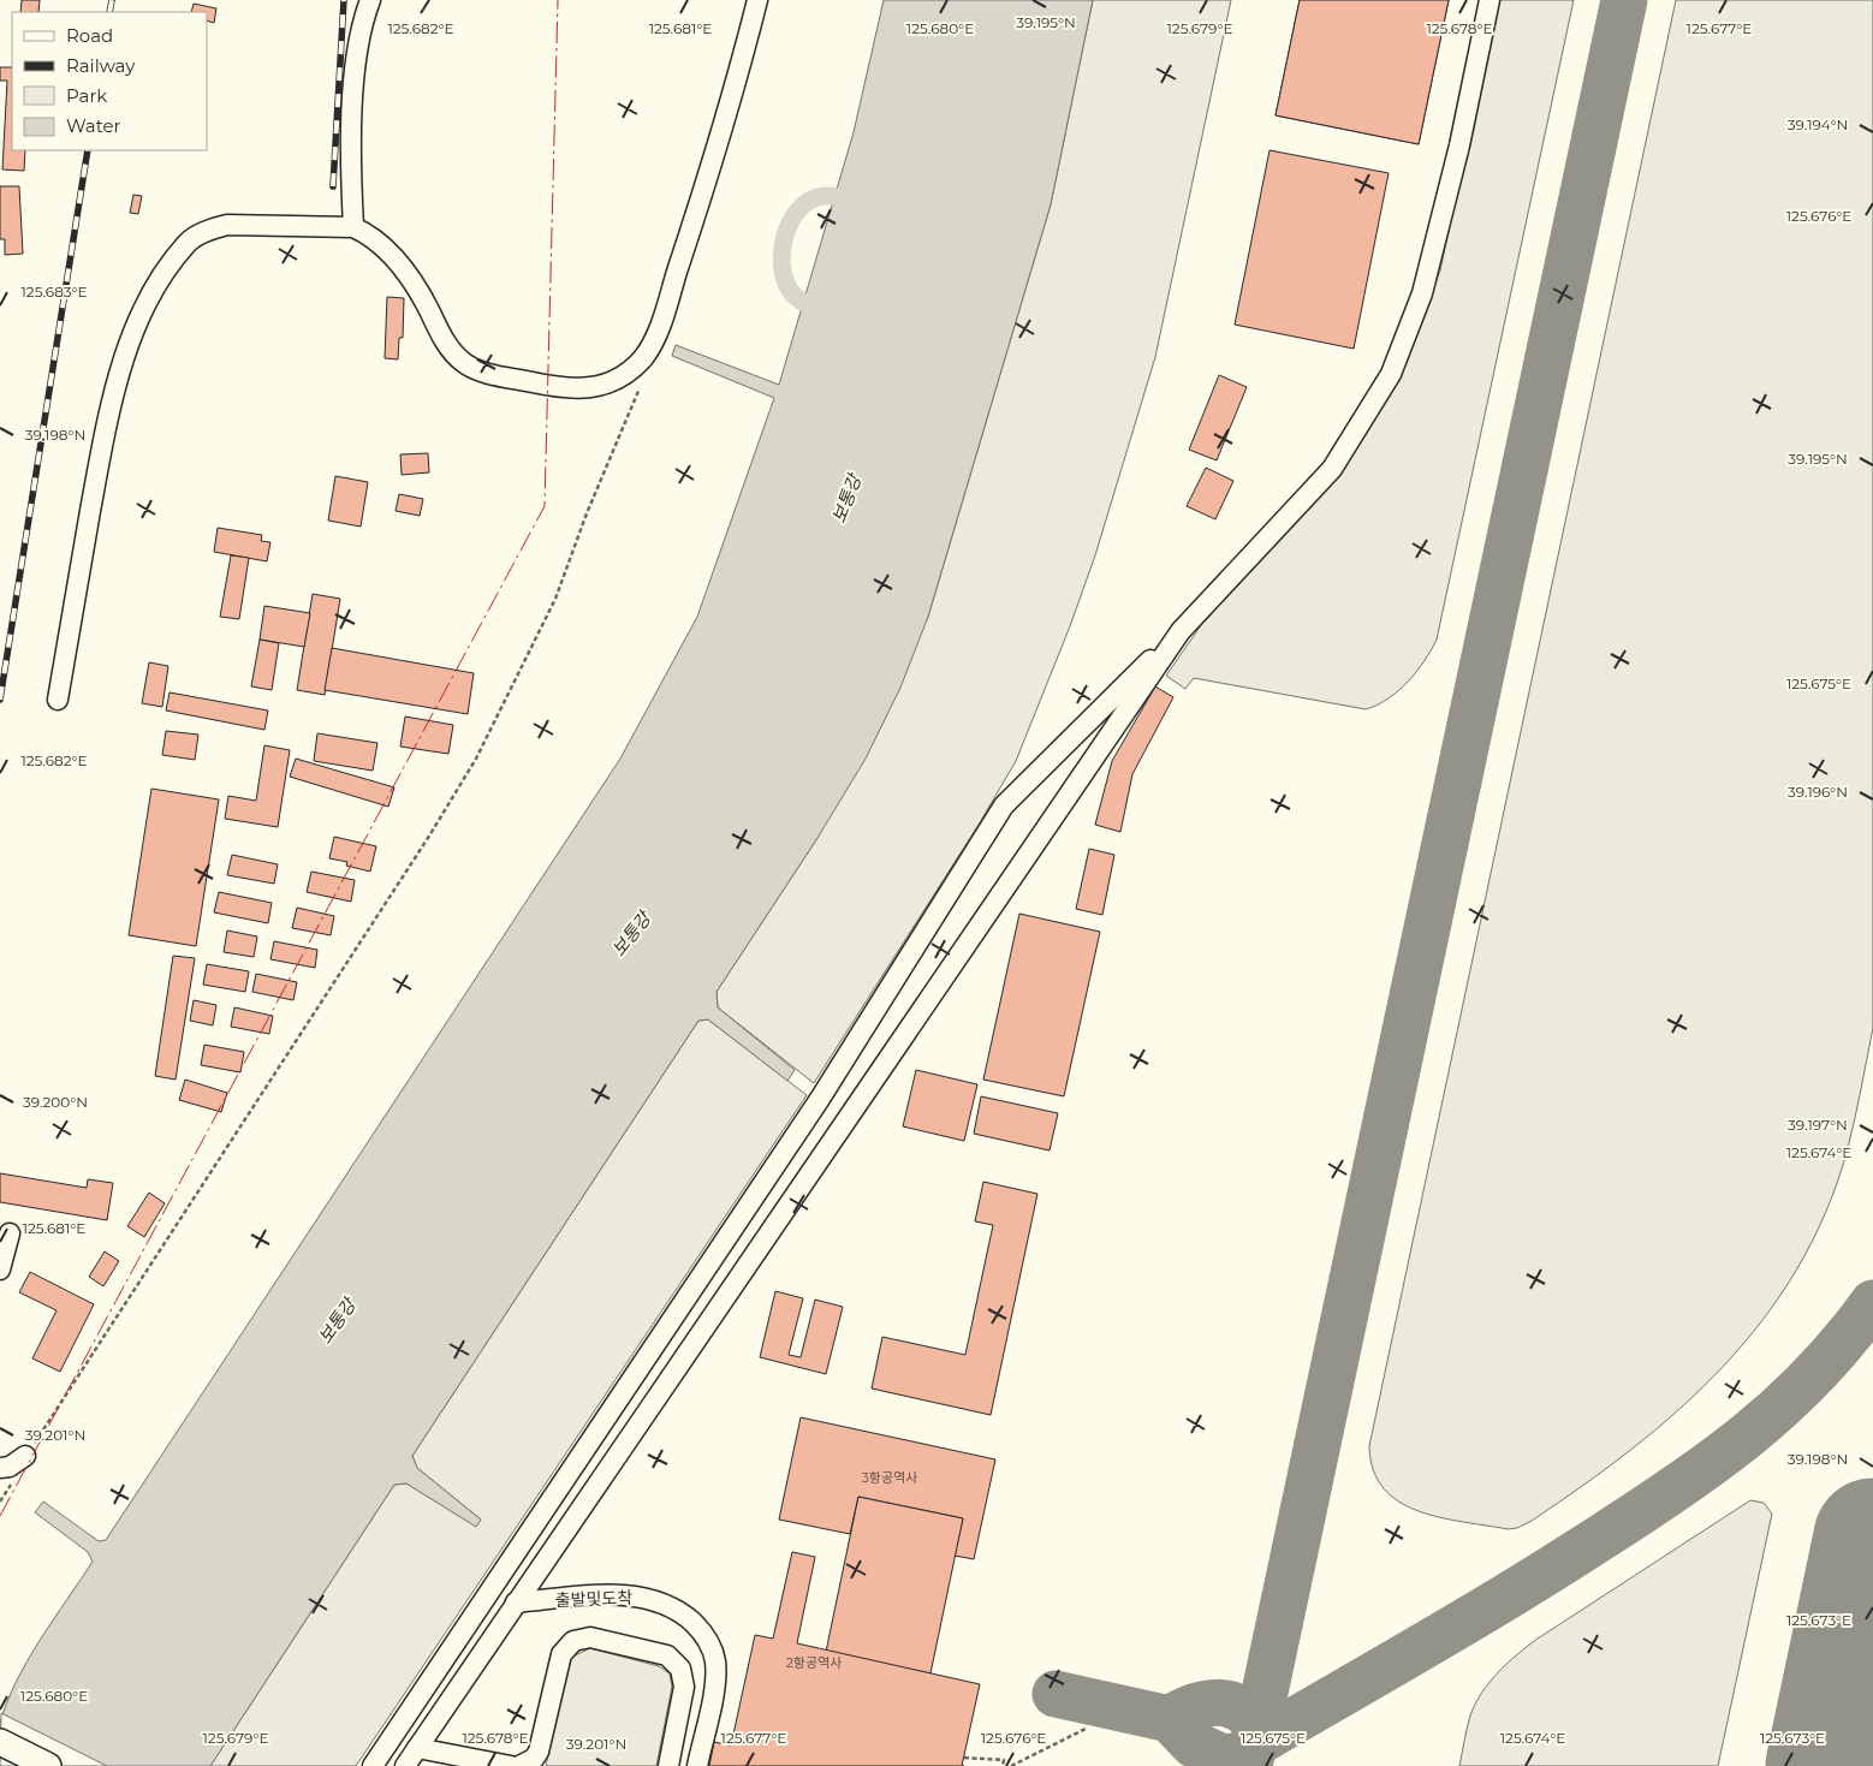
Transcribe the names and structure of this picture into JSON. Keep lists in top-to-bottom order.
{
  "streets": {
    "street": ["출발및도착"]
  },
  "water": ["보통강"],
  "house_numbers": ["3항공역사", "2항공역사"],
  "legend": [
    "Road",
    "Railway",
    "Park",
    "Water"
  ],
  "coordinates": [
    "39.195°N",
    "125.682°E",
    "125.681°E",
    "125.680°E",
    "125.679°E",
    "125.678°E",
    "125.677°E",
    "39.194°N",
    "125.676°E",
    "125.683°E",
    "39.198°N",
    "125.675°E",
    "39.196°N",
    "39.200°N",
    "39.197°N",
    "125.674°E",
    "39.201°N",
    "125.673°E"
  ]
}
